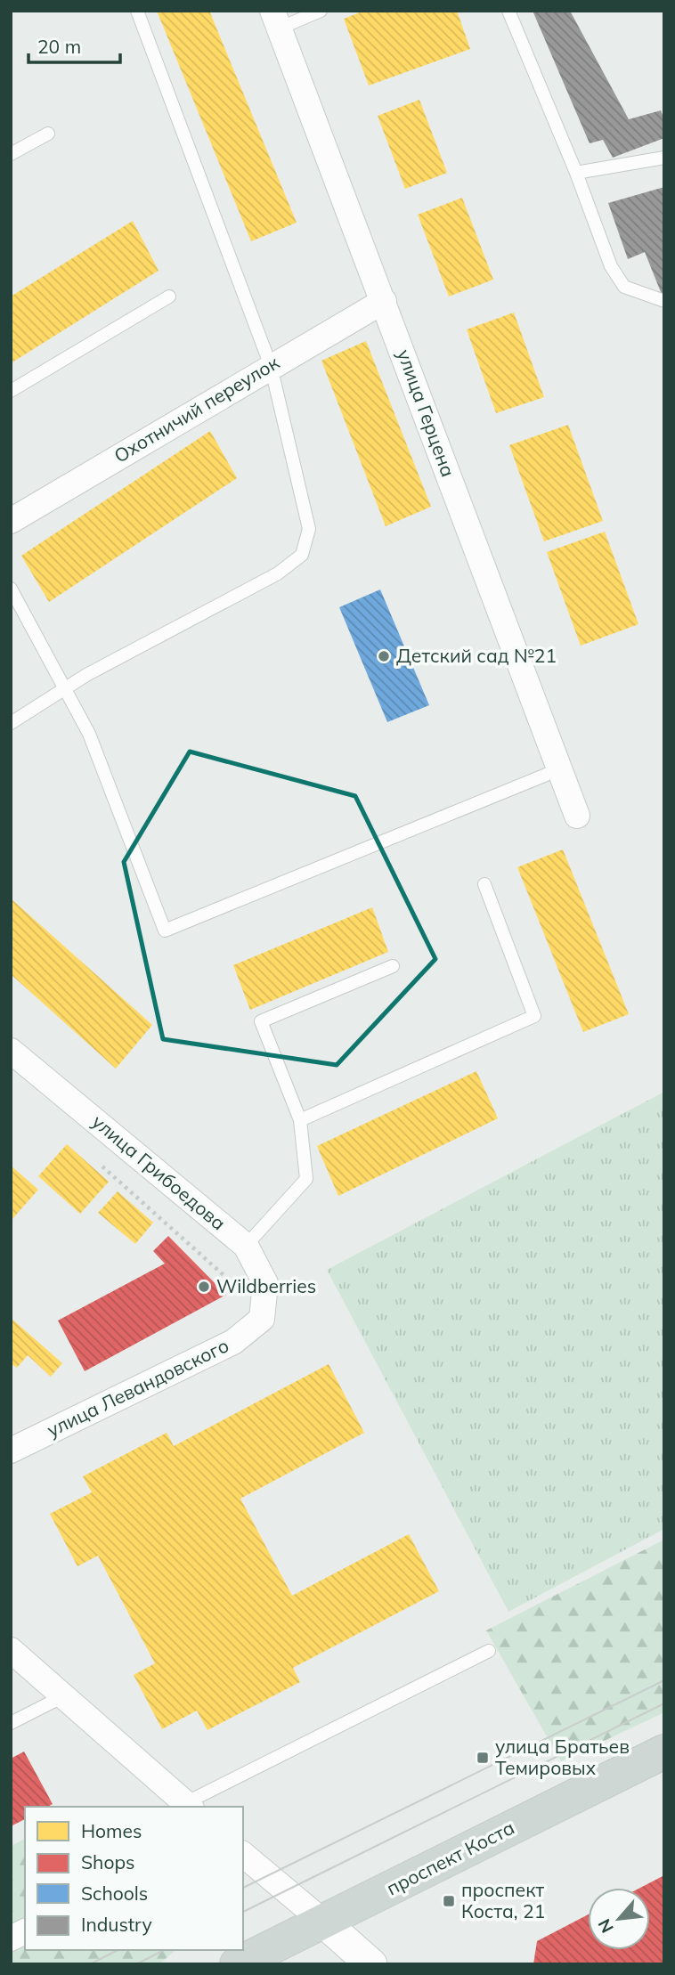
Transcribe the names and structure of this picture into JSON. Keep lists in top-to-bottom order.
{
  "streets": {
    "main road": ["проспект Коста"],
    "street": [
      "Охотничий переулок",
      "улица Герцена",
      "улица Грибоедова",
      "улица Левандовского"
    ]
  },
  "crossings": [
    ["Охотничий переулок", "улица Герцена"],
    ["улица Грибоедова", "улица Левандовского"]
  ],
  "places": {
    "other": ["Детский сад №21", "Wildberries"],
    "transit": ["улица Братьев Темировых", "проспект Коста, 21"]
  },
  "legend": [
    "Homes",
    "Shops",
    "Schools",
    "Industry"
  ],
  "scale_bar": "20 m",
  "north": "bottom left"
}
